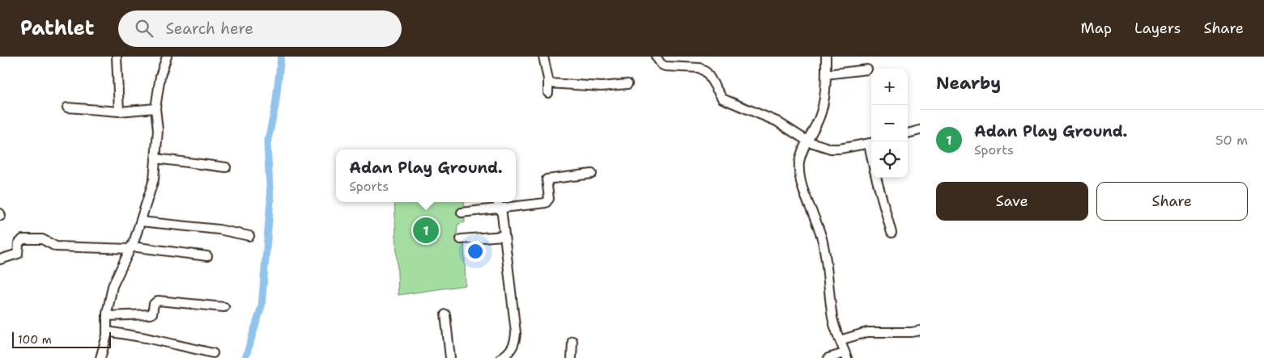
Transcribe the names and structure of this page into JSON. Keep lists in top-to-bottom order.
{
  "scale_bar": "100 m",
  "page": {
    "header": "Pathlet",
    "search": "Search here",
    "nav": ["Map", "Layers", "Share"],
    "heading": "Nearby",
    "map_buttons": ["+", "−"],
    "list": [
      {
        "mark": "1",
        "name": "Adan Play Ground.",
        "note": "Sports",
        "value": "50 m"
      }
    ],
    "popup": ["Adan Play Ground.", "Sports"],
    "buttons": ["Save", "Share"],
    "pins": "1",
    "scale": "100 m"
  }
}
